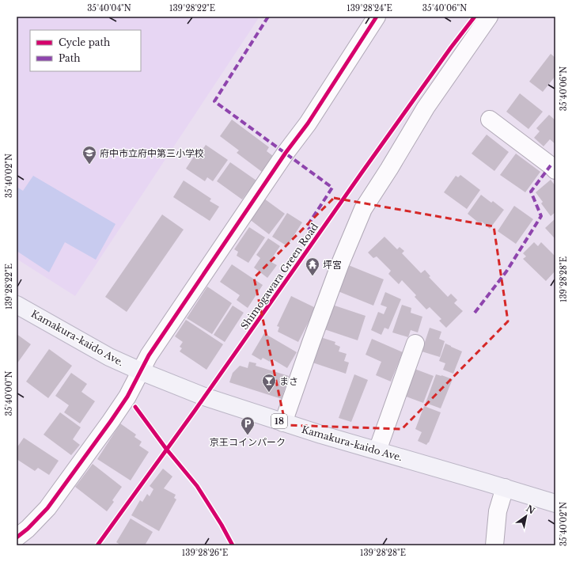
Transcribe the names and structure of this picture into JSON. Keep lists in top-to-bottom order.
{
  "streets": {
    "main road": ["Kamakura-kaido Ave.", "18"],
    "cycle path": ["Shimogawara Green Road"]
  },
  "places": {
    "school or university": ["府中市立府中第三小学校"],
    "temple": ["坪宮"],
    "bar": ["まさ"],
    "parking": ["京王コインパーク"]
  },
  "legend": ["Cycle path", "Path"],
  "north": "top right",
  "coordinates": [
    "35°40'04\"N",
    "139°28'22\"E",
    "139°28'24\"E",
    "35°40'06\"N",
    "35°40'02\"N",
    "139°28'28\"E",
    "35°40'00\"N",
    "139°28'26\"E"
  ]
}
